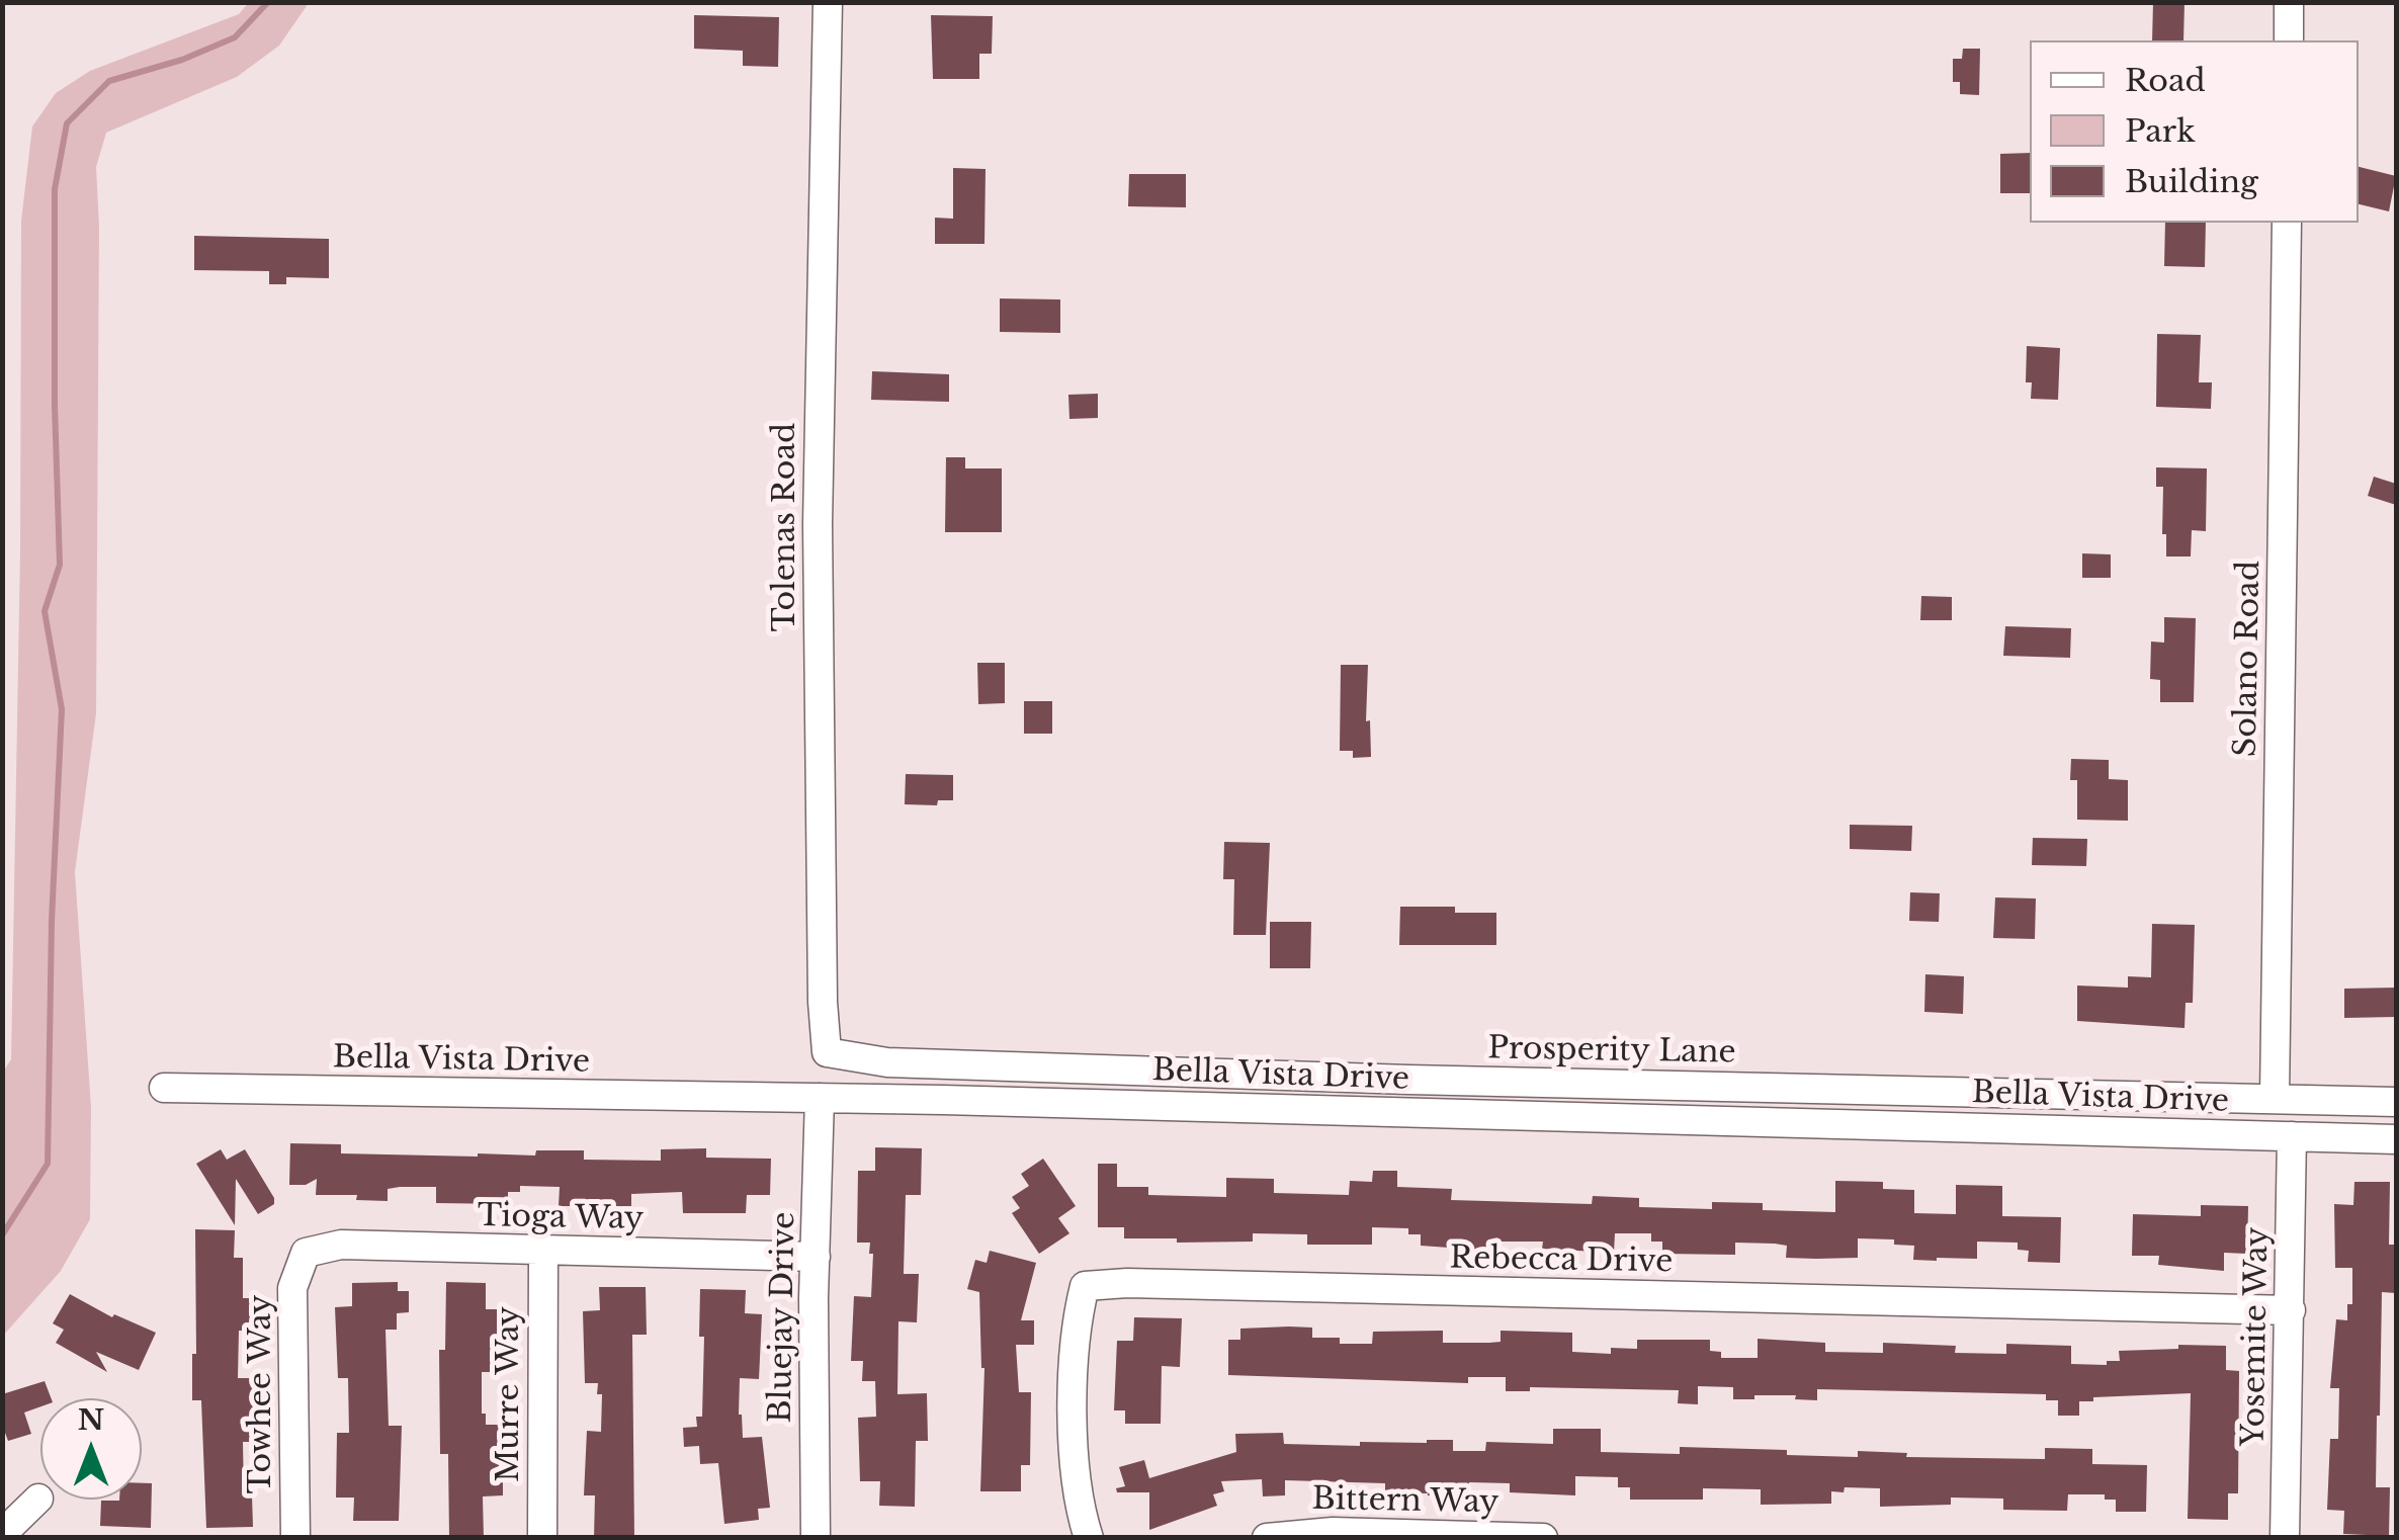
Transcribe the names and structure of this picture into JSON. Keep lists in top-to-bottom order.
{
  "streets": {
    "street": [
      "Tolenas Road",
      "Solano Road",
      "Prosperity Lane",
      "Bella Vista Drive",
      "Tioga Way",
      "Rebecca Drive",
      "Bluejay Drive",
      "Yosemite Way",
      "Towhee Way",
      "Murre Way",
      "Bittern Way"
    ]
  },
  "crossings": [
    ["Tolenas Road", "Prosperity Lane"],
    ["Solano Road", "Prosperity Lane"],
    ["Bella Vista Drive", "Bluejay Drive"],
    ["Bella Vista Drive", "Yosemite Way"],
    ["Tioga Way", "Bluejay Drive"],
    ["Tioga Way", "Towhee Way"],
    ["Tioga Way", "Murre Way"],
    ["Rebecca Drive", "Yosemite Way"]
  ],
  "legend": ["Road", "Park", "Building"],
  "north": "top"
}
